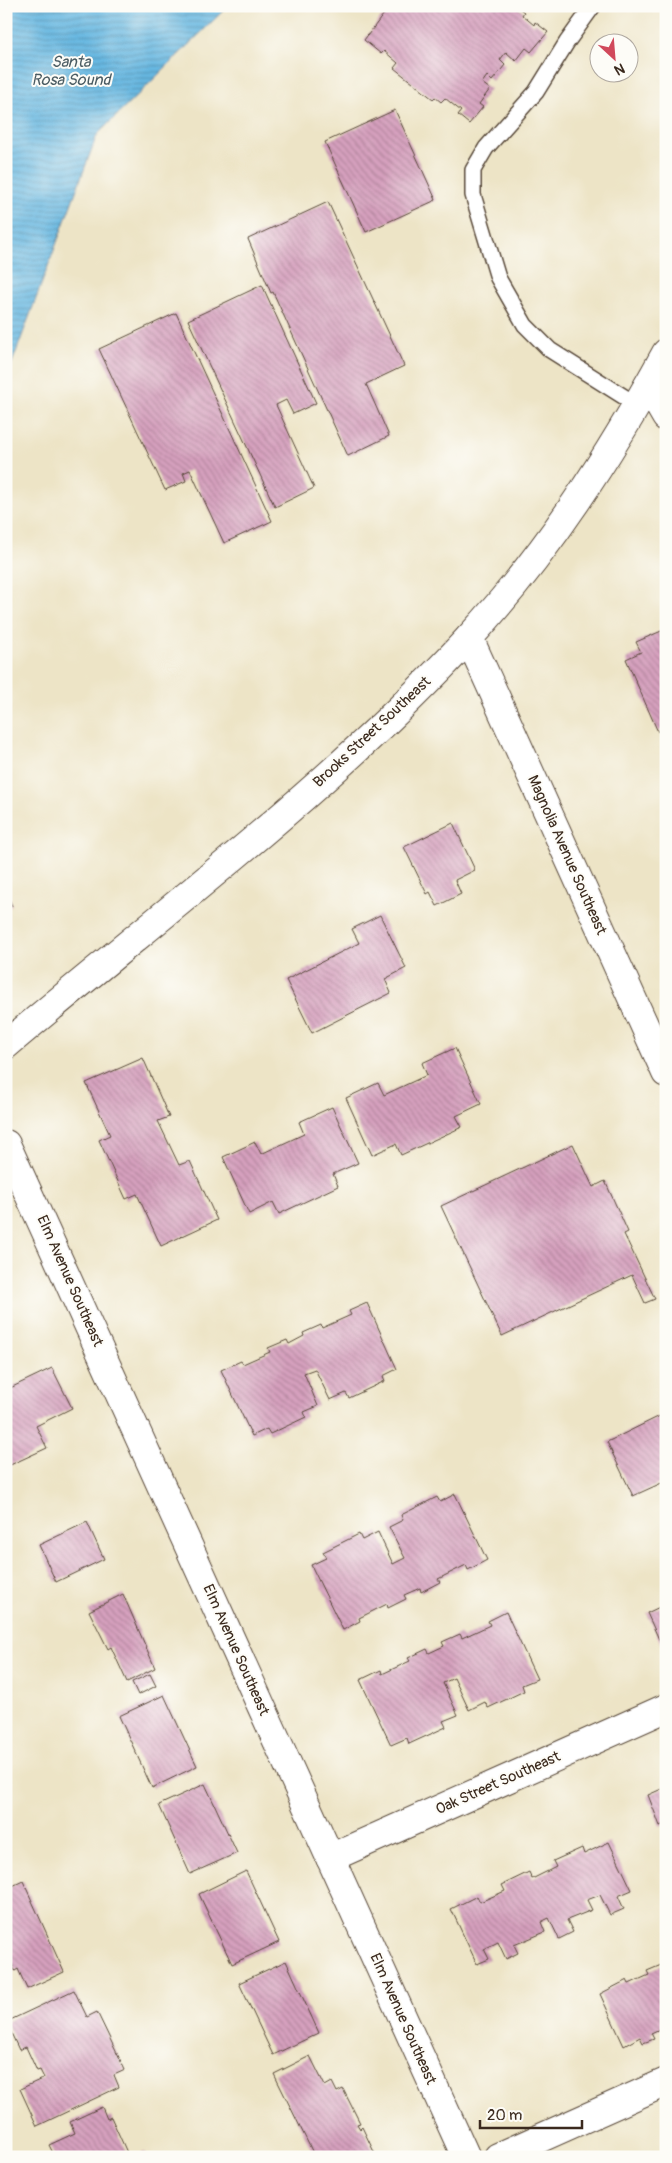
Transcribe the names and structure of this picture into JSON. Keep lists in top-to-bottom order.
{
  "streets": {
    "street": [
      "Brooks Street Southeast",
      "Magnolia Avenue Southeast",
      "Elm Avenue Southeast",
      "Oak Street Southeast"
    ]
  },
  "crossings": [
    ["Brooks Street Southeast", "Magnolia Avenue Southeast"],
    ["Elm Avenue Southeast", "Oak Street Southeast"]
  ],
  "water": ["Santa Rosa Sound"],
  "scale_bar": "20 m",
  "north": "bottom right"
}
